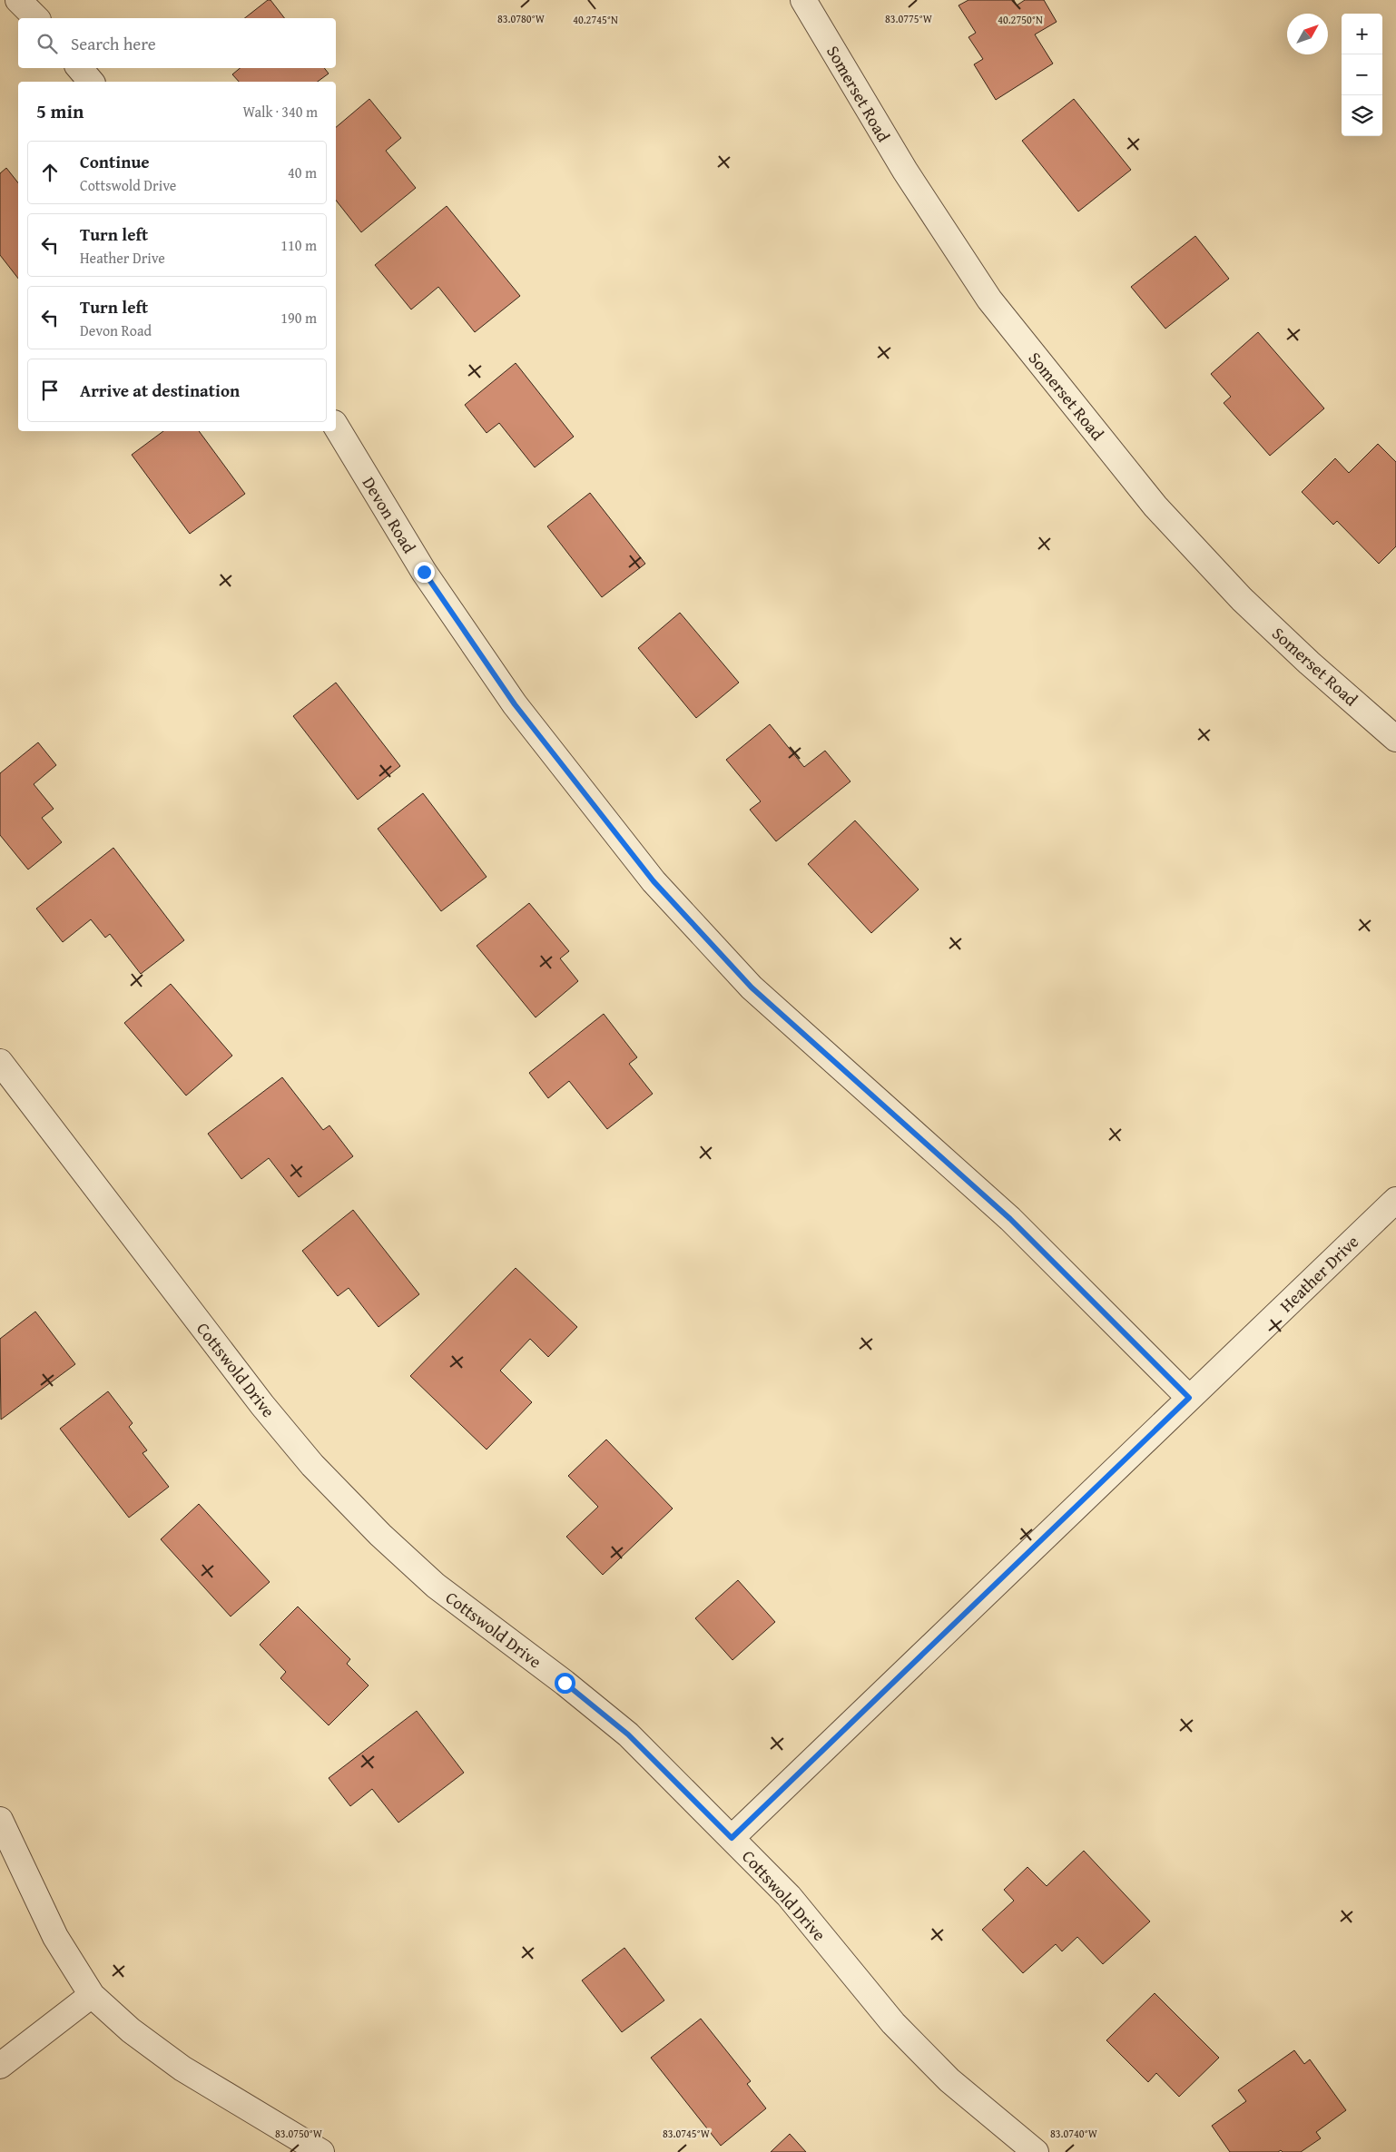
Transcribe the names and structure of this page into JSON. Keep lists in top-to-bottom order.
{
  "streets": {
    "street": [
      "Somerset Road",
      "Devon Road",
      "Heather Drive",
      "Cottswold Drive"
    ]
  },
  "crossings": [
    ["Devon Road", "Heather Drive"],
    ["Heather Drive", "Cottswold Drive"]
  ],
  "north": "top right",
  "page": {
    "map_buttons": ["+", "−"],
    "search": "Search here",
    "heading": ["5 min", "Walk · 340 m"],
    "list": [
      ["Continue", "Cottswold Drive", "40 m"],
      ["Turn left", "Heather Drive", "110 m"],
      ["Turn left", "Devon Road", "190 m"],
      "Arrive at destination"
    ]
  },
  "coordinates": [
    "83.0780°W",
    "83.0775°W",
    "40.2745°N",
    "40.2750°N",
    "83.0750°W",
    "83.0745°W",
    "83.0740°W"
  ]
}
